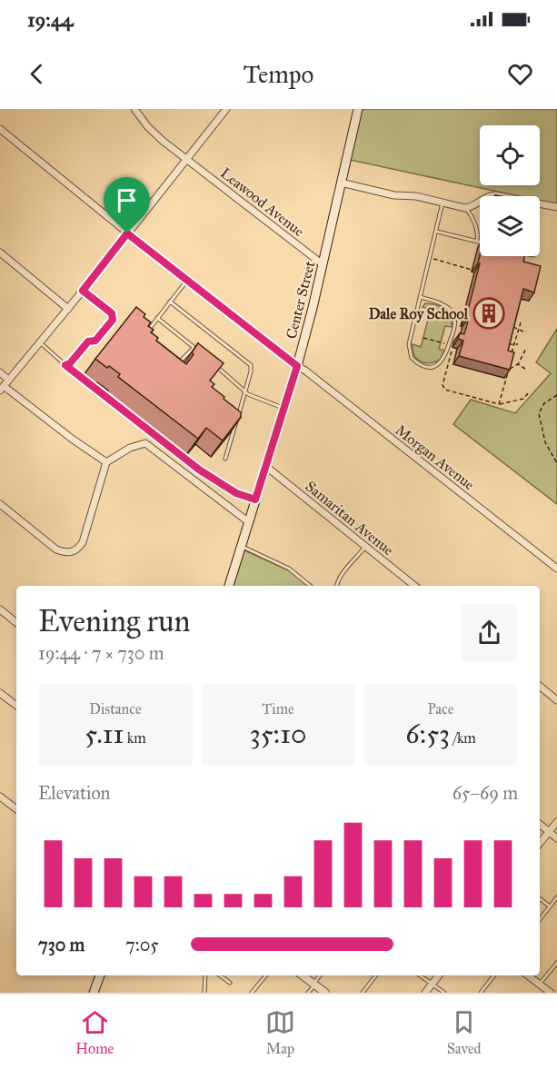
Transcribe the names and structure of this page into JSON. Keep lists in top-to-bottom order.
{
  "streets": {
    "main road": ["Center Street"],
    "street": ["Leawood Avenue", "Morgan Avenue", "Samaritan Avenue"]
  },
  "crossings": [
    ["Leawood Avenue", "Center Street"],
    ["Center Street", "Morgan Avenue"],
    ["Center Street", "Samaritan Avenue"]
  ],
  "places": {
    "building": ["Dale Roy School"]
  },
  "page": {
    "status": "19:44",
    "header": "Tempo",
    "heading": ["Evening run", "19:44 · 7 × 730 m"],
    "stats": [
      ["Distance", "5.11 km"],
      ["Time", "35:10"],
      ["Pace", "6:53 /km"]
    ],
    "chart": ["Elevation", "65–69 m"],
    "list": [
      {
        "name": "730 m",
        "note": "7:05"
      }
    ],
    "tabs": ["Home", "Map", "Saved"]
  }
}
